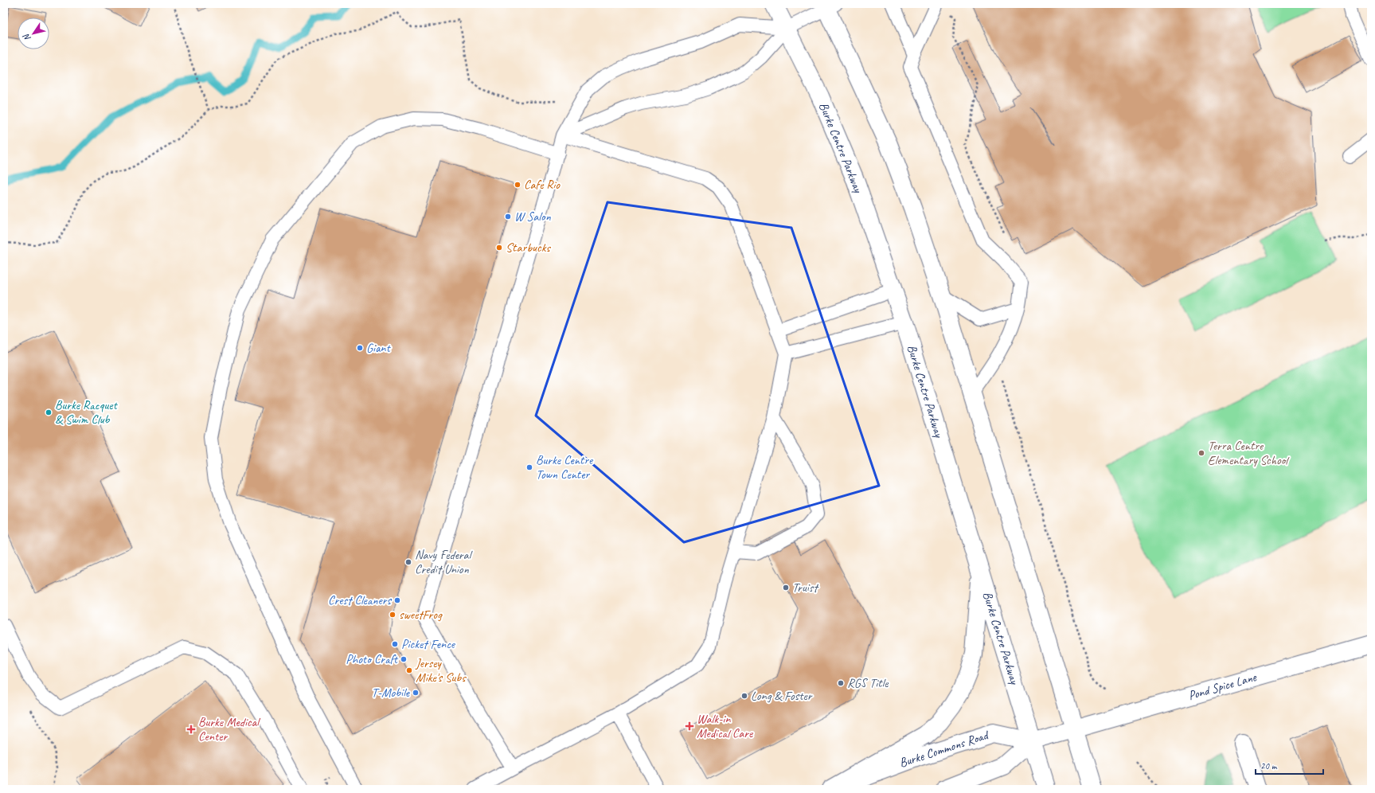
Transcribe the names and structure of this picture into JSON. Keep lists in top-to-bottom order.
{
  "streets": {
    "main road": ["Burke Centre Parkway", "Pond Spice Lane", "Burke Commons Road"]
  },
  "crossings": [
    ["Burke Centre Parkway", "Pond Spice Lane"],
    ["Burke Centre Parkway", "Burke Commons Road"],
    ["Pond Spice Lane", "Burke Commons Road"]
  ],
  "places": {
    "other": [
      "Cafe Rio",
      "W Salon",
      "Starbucks",
      "Giant",
      "Burke Racquet & Swim Club",
      "Terra Centre Elementary School",
      "Burke Centre Town Center",
      "Navy Federal Credit Union",
      "Truist",
      "Crest Cleaners",
      "sweetFrog",
      "Picket Fence",
      "Photo Craft",
      "Jersey Mike's Subs",
      "RGS Title",
      "T-Mobile",
      "Long & Foster"
    ],
    "health": ["Walk-in Medical Care", "Burke Medical Center"]
  },
  "scale_bar": "20 m",
  "north": "bottom left"
}
